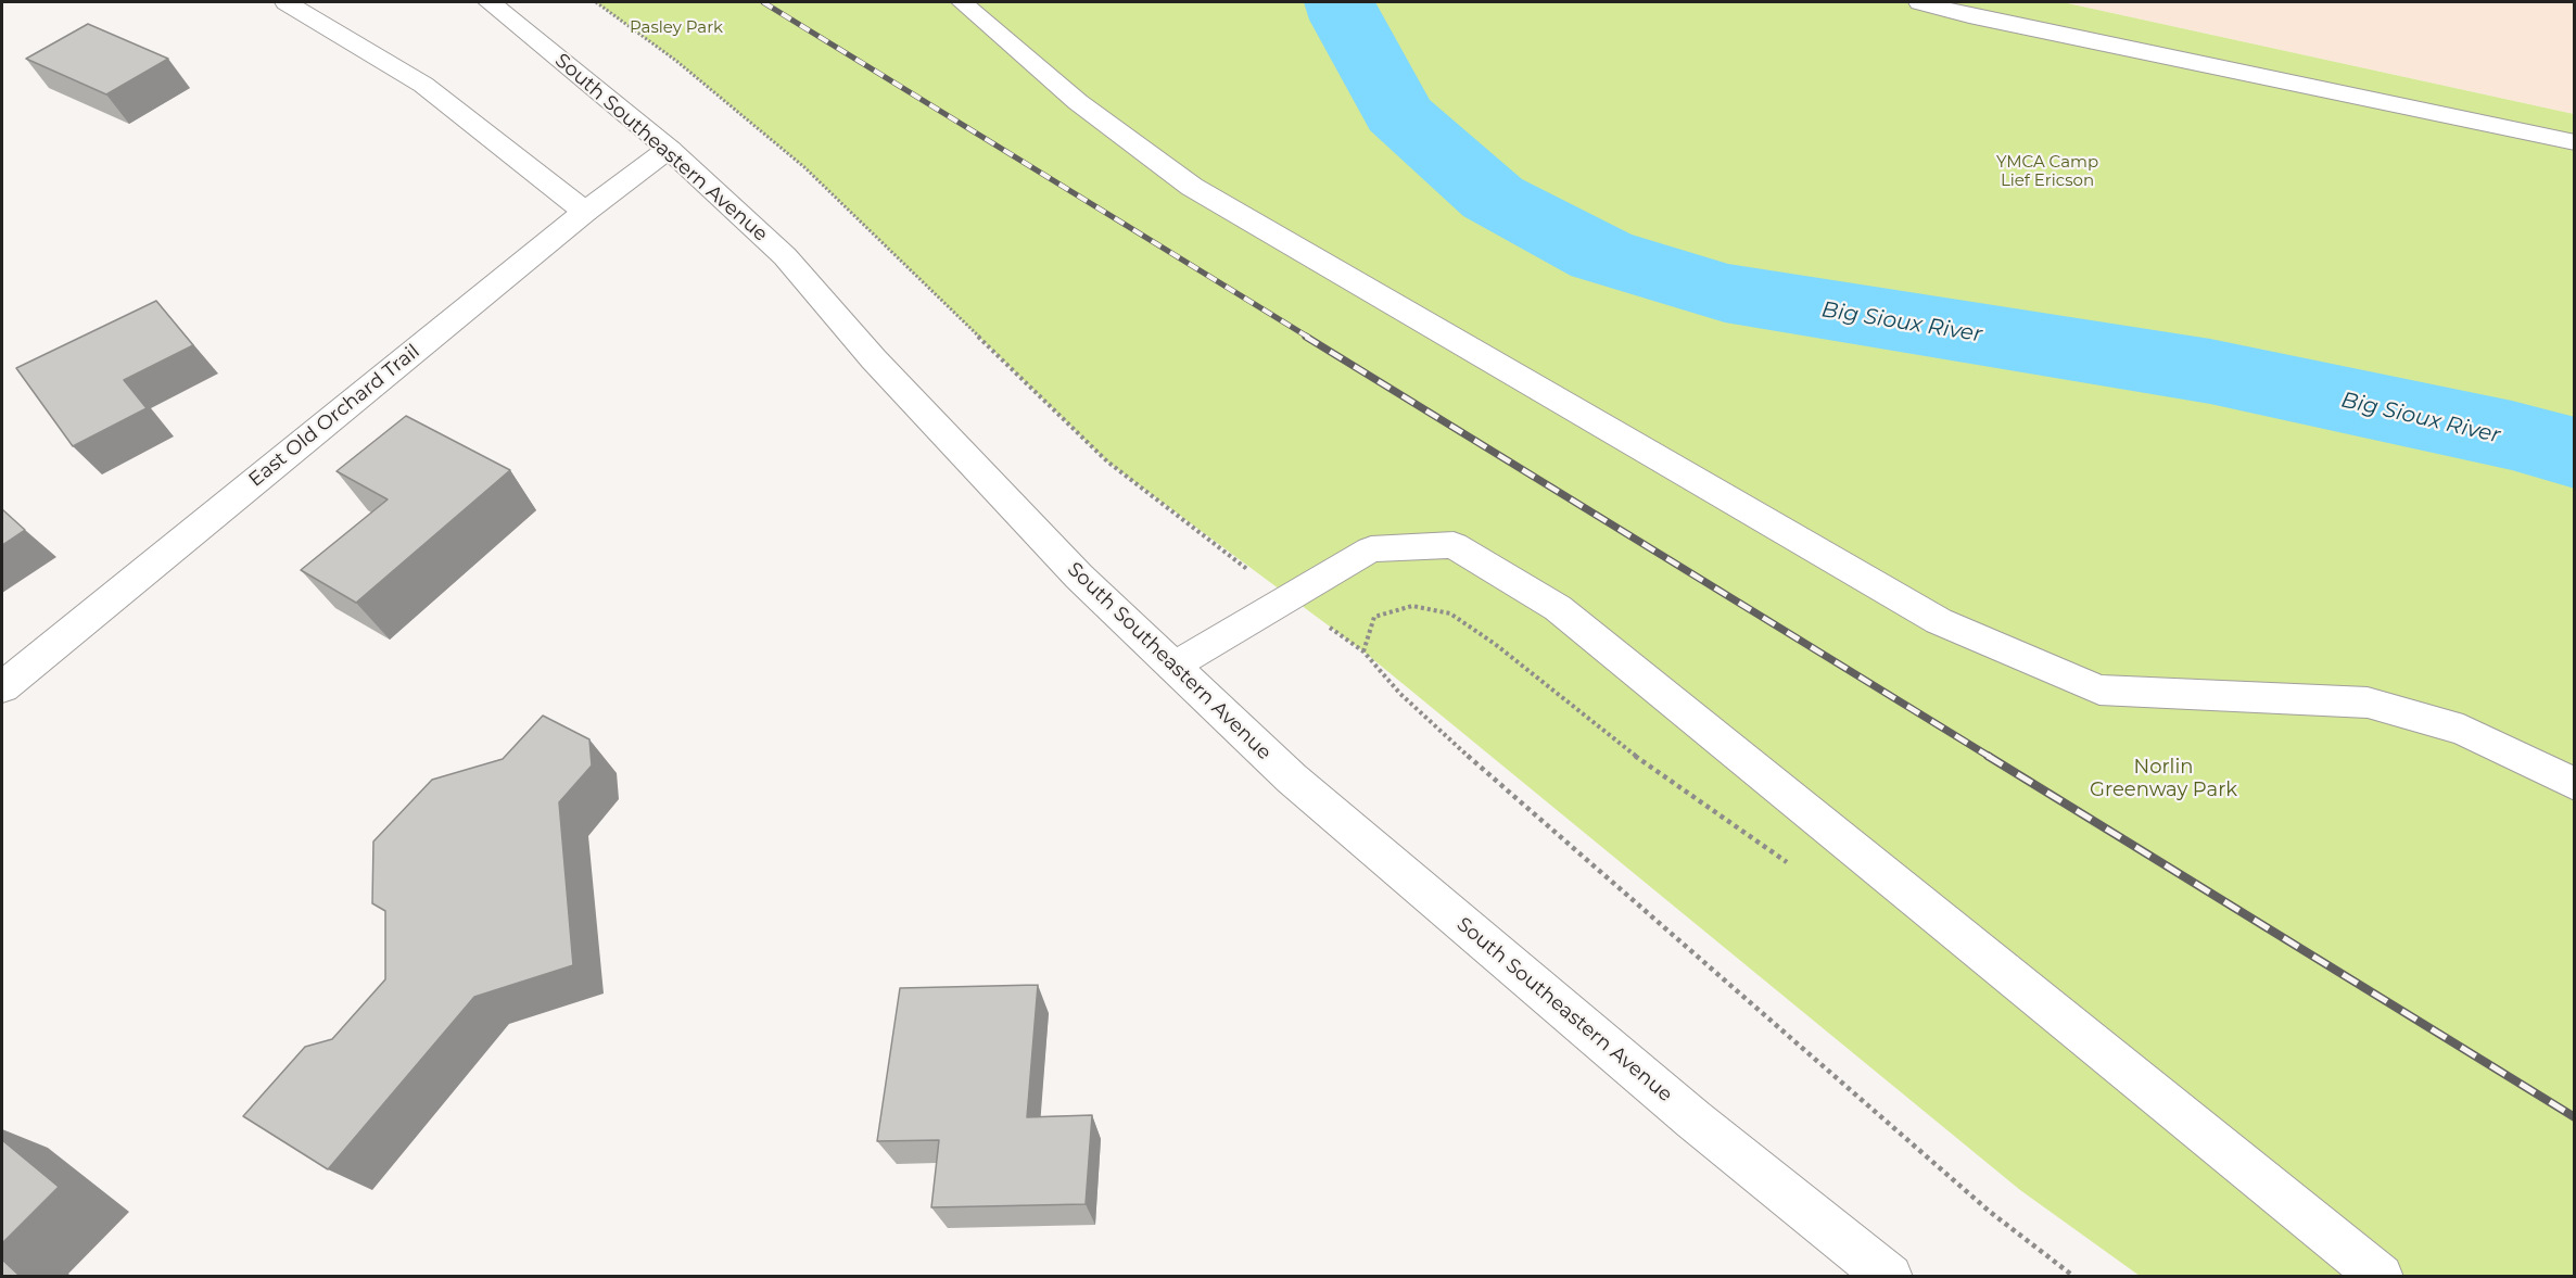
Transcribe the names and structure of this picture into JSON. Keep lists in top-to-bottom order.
{
  "streets": {
    "main road": ["South Southeastern Avenue", "East Old Orchard Trail"]
  },
  "crossings": [
    ["South Southeastern Avenue", "East Old Orchard Trail"]
  ],
  "water": ["Big Sioux River"],
  "parks": ["Pasley Park", "YMCA Camp Lief Ericson", "Norlin Greenway Park"]
}
